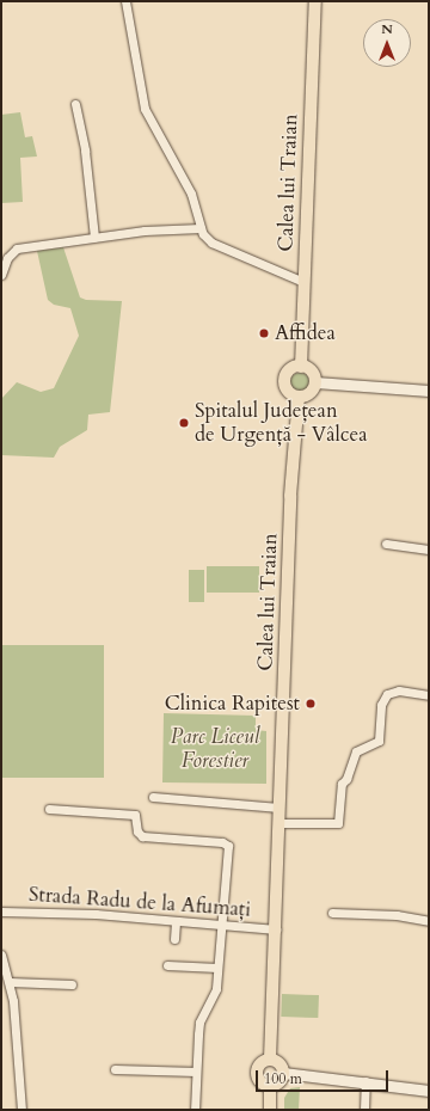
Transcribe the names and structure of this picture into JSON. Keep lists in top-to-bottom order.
{
  "streets": {
    "main road": ["Calea lui Traian"],
    "street": ["Strada Radu de la Afumați"]
  },
  "crossings": [
    ["Calea lui Traian", "Strada Radu de la Afumați"]
  ],
  "parks": ["Parc Liceul Forestier"],
  "places": ["Affidea", "Spitalul Județean de Urgență - Vâlcea", "Clinica Rapitest"],
  "scale_bar": "100 m",
  "north": "top"
}
